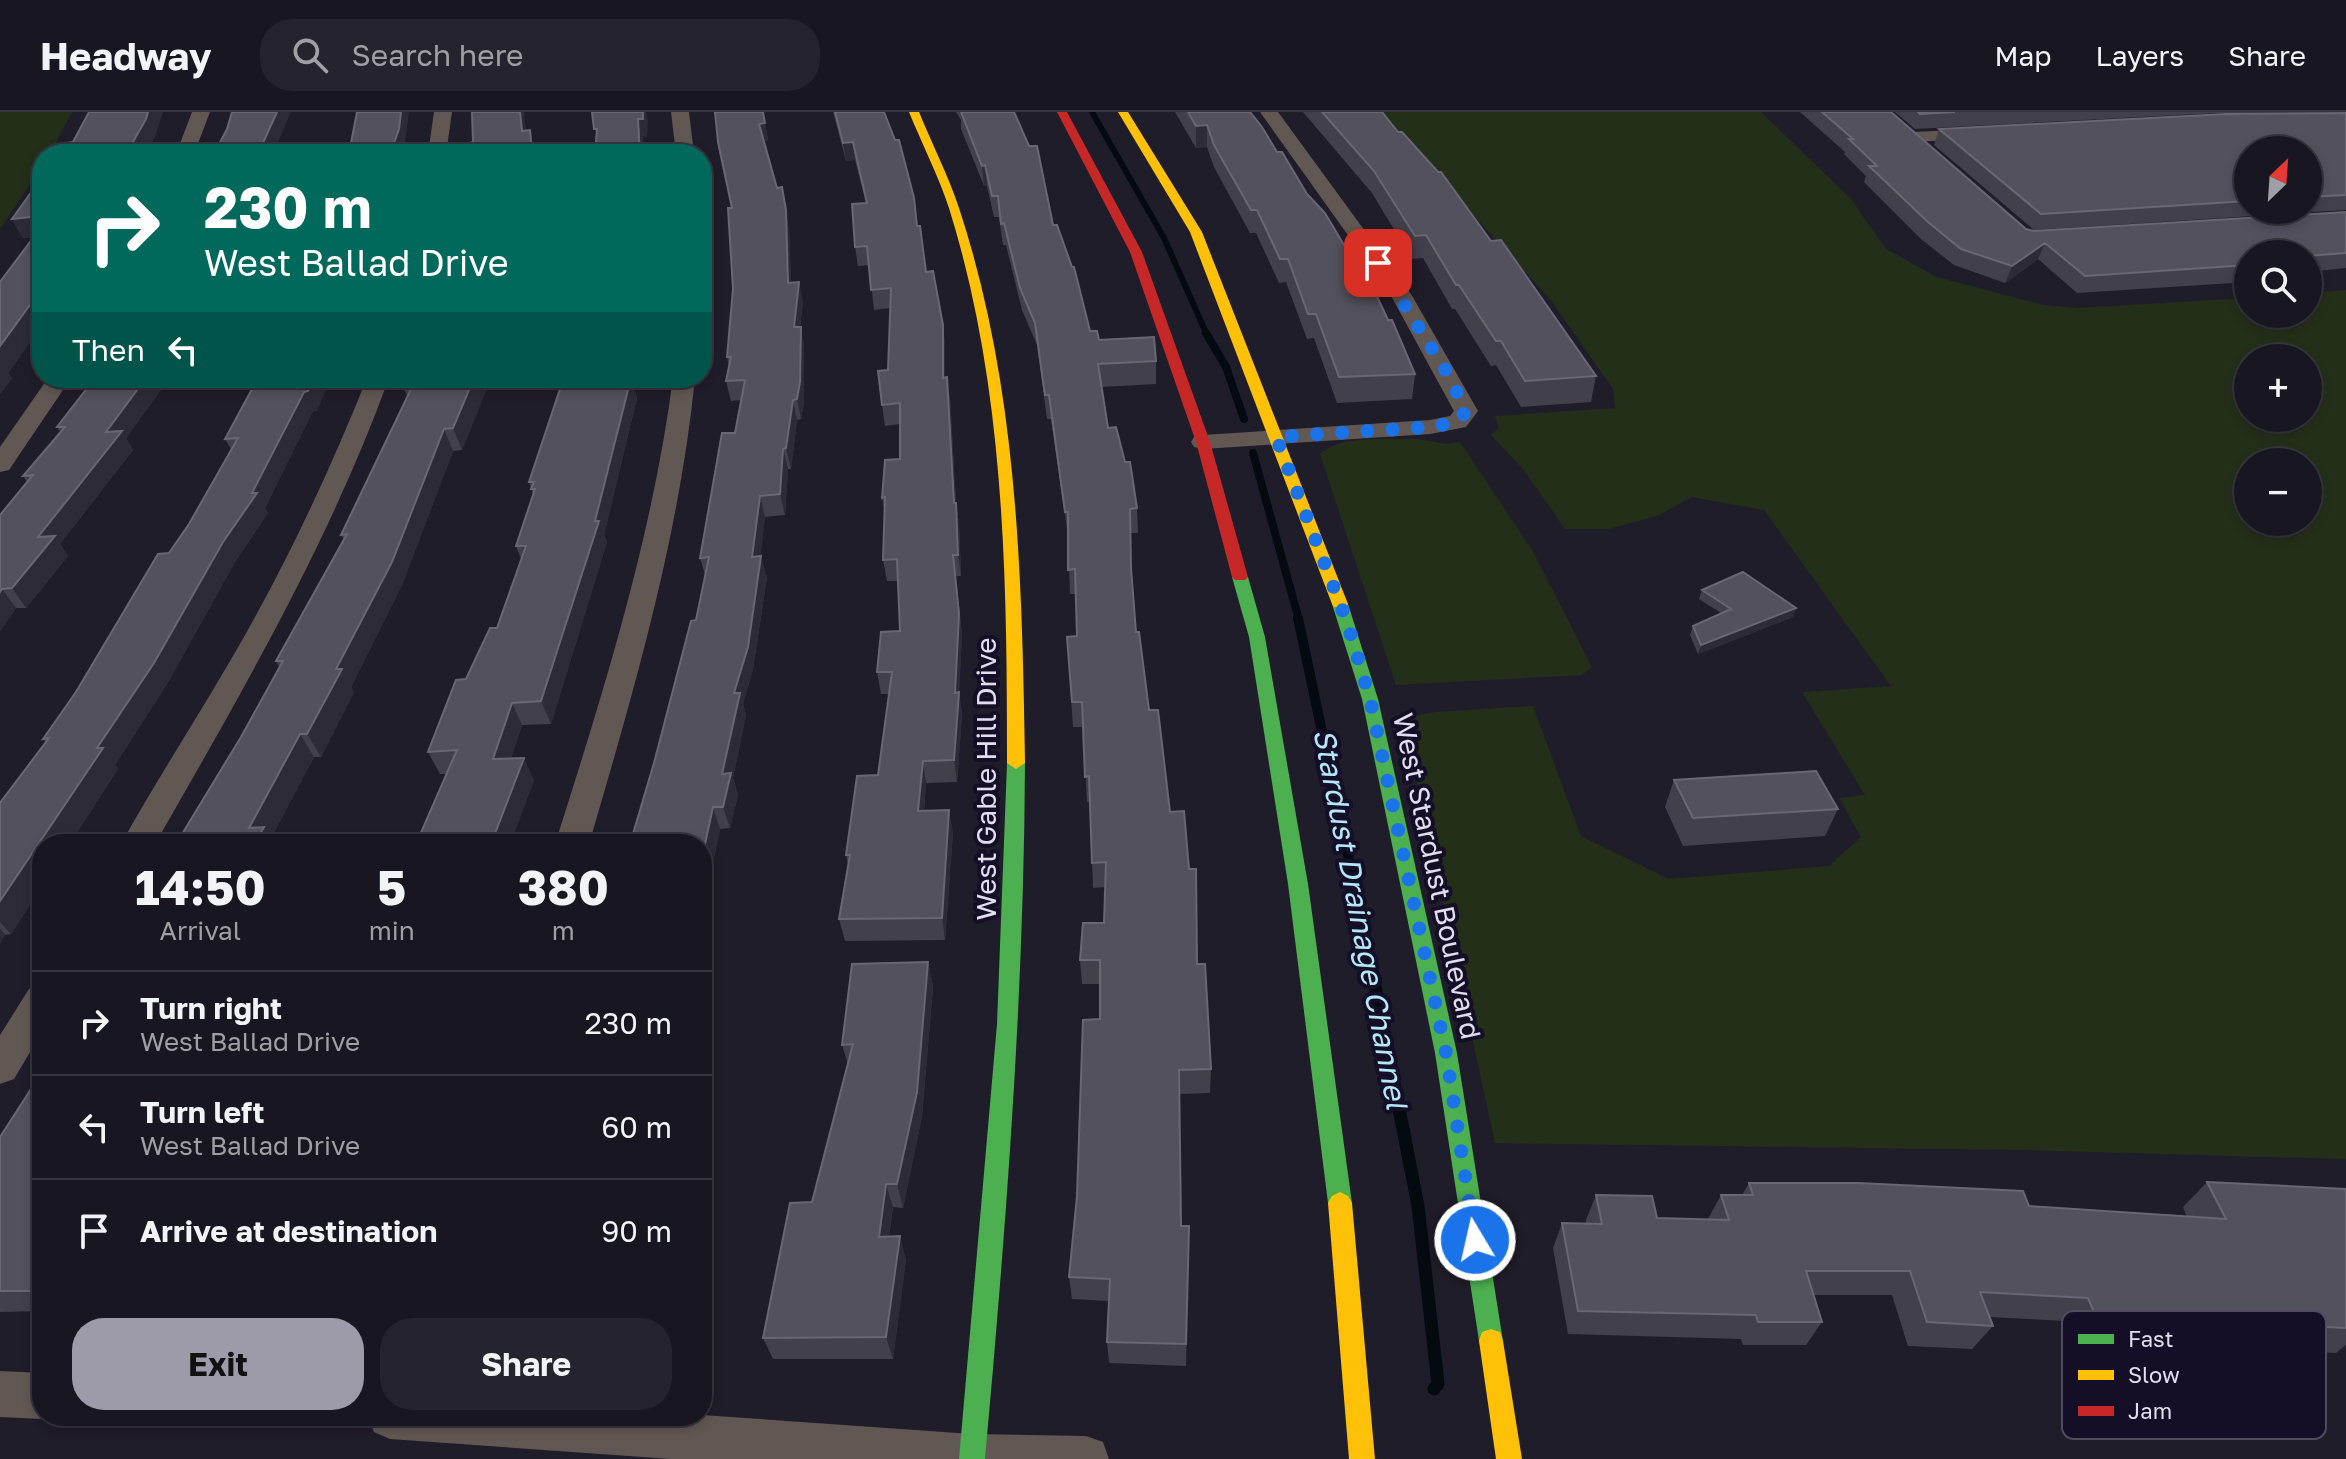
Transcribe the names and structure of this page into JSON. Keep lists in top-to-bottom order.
{
  "streets": {
    "street": ["West Gable Hill Drive", "West Stardust Boulevard"]
  },
  "water": ["Stardust Drainage Channel"],
  "legend": ["Fast", "Slow", "Jam"],
  "north": "top right",
  "page": {
    "header": "Headway",
    "search": "Search here",
    "nav": ["Map", "Layers", "Share"],
    "map_buttons": ["+", "−"],
    "turn": ["230 m", "West Ballad Drive"],
    "then": "Then",
    "eta": [
      "14:50",
      "Arrival",
      "5",
      "min",
      "380",
      "m"
    ],
    "list": [
      {
        "name": "Turn right",
        "note": "West Ballad Drive",
        "value": "230 m"
      },
      {
        "name": "Turn left",
        "note": "West Ballad Drive",
        "value": "60 m"
      },
      {
        "name": "Arrive at destination",
        "value": "90 m"
      }
    ],
    "buttons": ["Exit", "Share"]
  }
}
